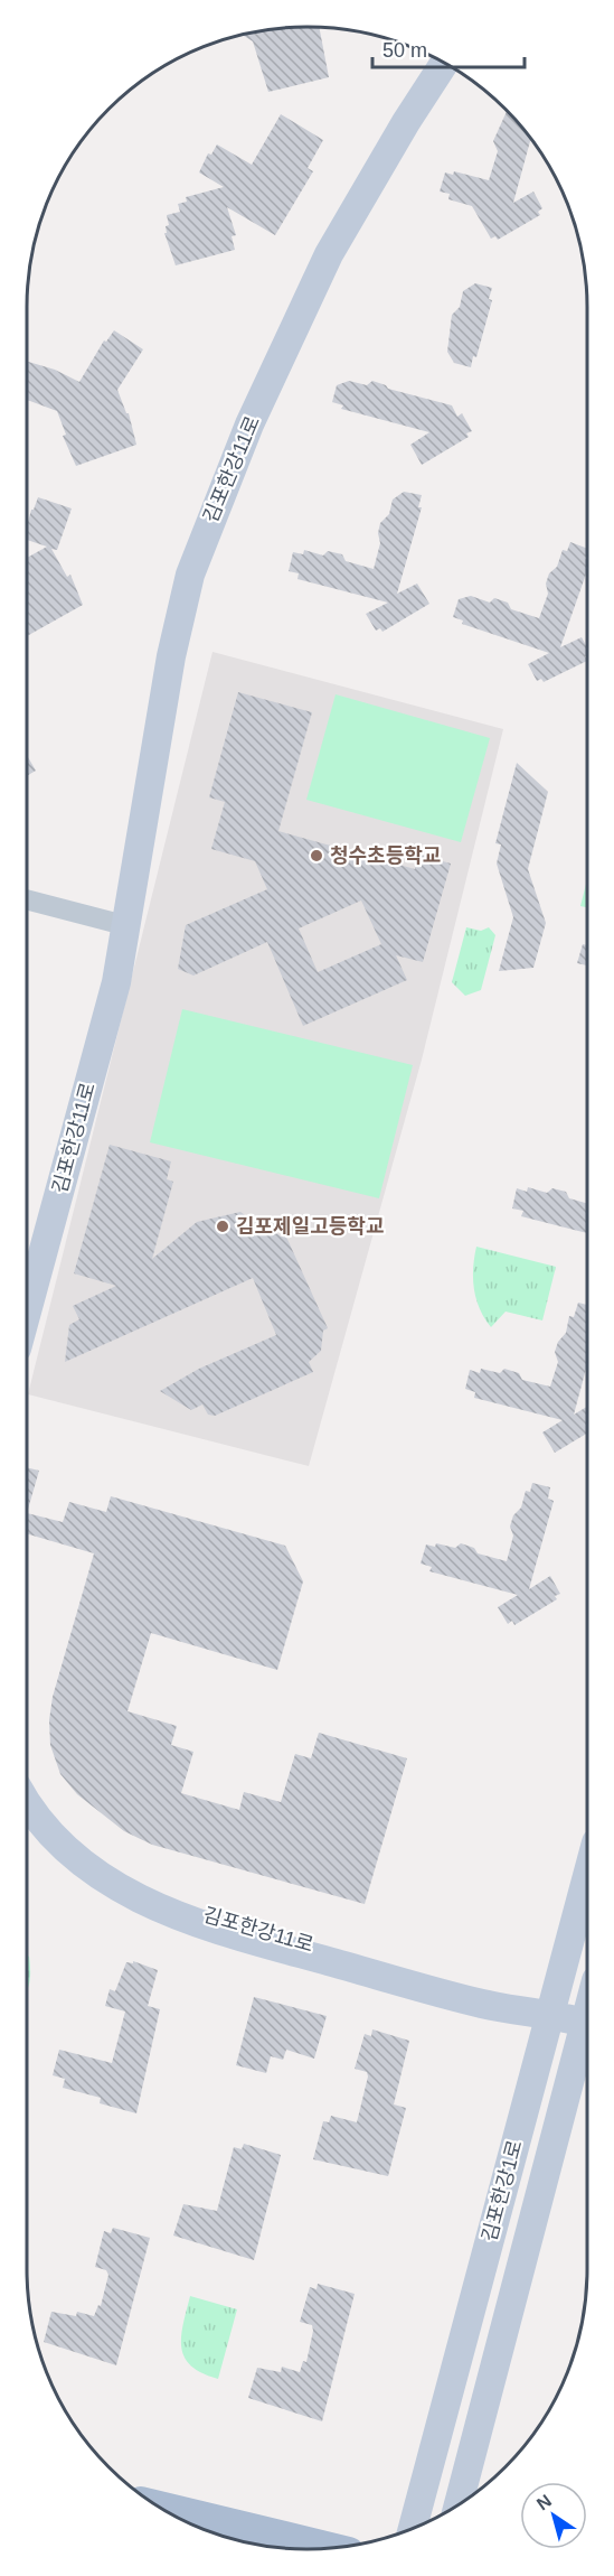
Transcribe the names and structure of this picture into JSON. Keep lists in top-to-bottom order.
{
  "streets": {
    "street": ["김포한강11로", "김포한강1로"]
  },
  "crossings": [
    ["김포한강11로", "김포한강1로"]
  ],
  "places": ["청수초등학교", "김포제일고등학교"],
  "scale_bar": "50 m",
  "north": "top left"
}
